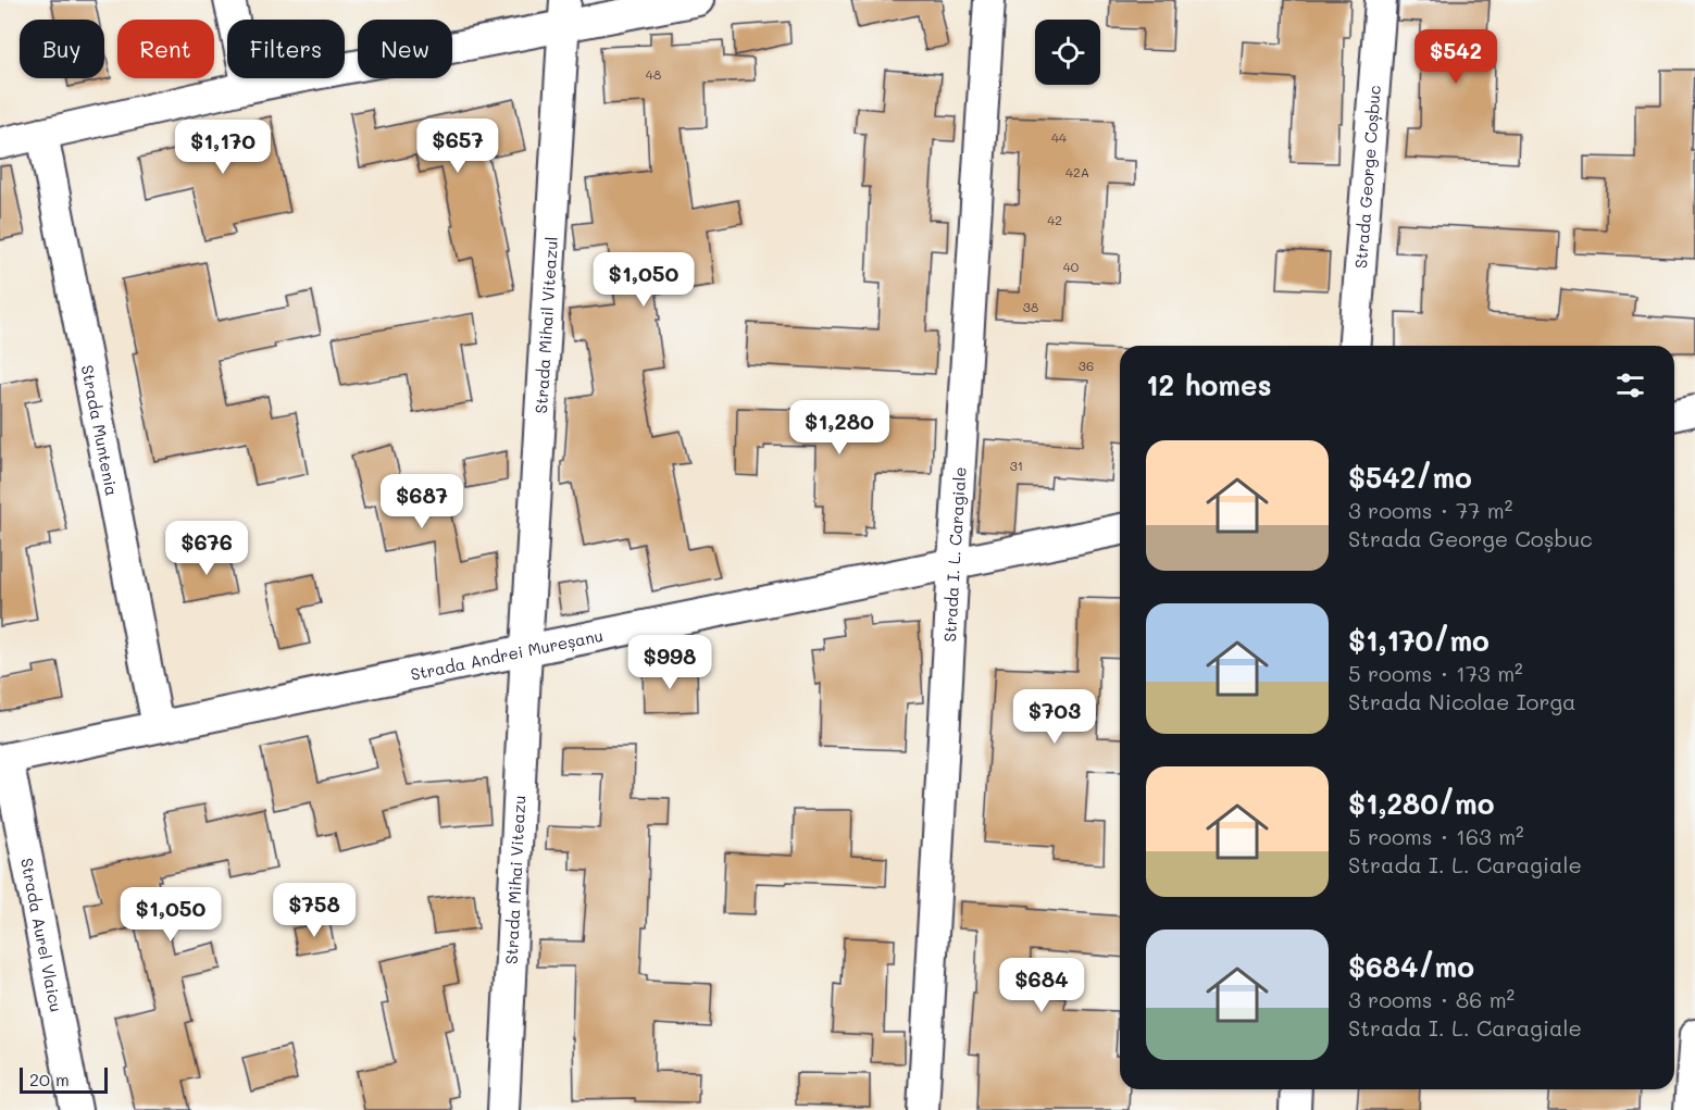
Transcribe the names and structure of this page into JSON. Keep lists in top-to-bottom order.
{
  "streets": {
    "street": [
      "Strada George Coșbuc",
      "Strada Mihail Viteazul",
      "Strada Muntenia",
      "Strada I. L. Caragiale",
      "Strada Andrei Mureșanu",
      "Strada Mihai Viteazu",
      "Strada Aurel Vlaicu"
    ]
  },
  "crossings": [
    ["Strada Mihail Viteazul", "Strada Andrei Mureșanu"],
    ["Strada Mihail Viteazul", "Strada Mihai Viteazu"],
    ["Strada Muntenia", "Strada Andrei Mureșanu"],
    ["Strada I. L. Caragiale", "Strada Andrei Mureșanu"],
    ["Strada Andrei Mureșanu", "Strada Mihai Viteazu"],
    ["Strada Andrei Mureșanu", "Strada Aurel Vlaicu"]
  ],
  "house_numbers": [
    "48",
    "44",
    "42A",
    "42",
    "40",
    "38",
    "36",
    "31"
  ],
  "scale_bar": "20 m",
  "page": {
    "chip": [
      "Buy",
      "Rent",
      "Filters",
      "New"
    ],
    "price": [
      "$542",
      "$657",
      "$1,170",
      "$1,050",
      "$1,280",
      "$687",
      "$676",
      "$998",
      "$703",
      "$758",
      "$1,050",
      "$684"
    ],
    "heading": "12 homes",
    "list": [
      {
        "name": "$542/mo",
        "note": "3 rooms · 77 m² · Strada George Coșbuc"
      },
      {
        "name": "$1,170/mo",
        "note": "5 rooms · 173 m² · Strada Nicolae Iorga"
      },
      {
        "name": "$1,280/mo",
        "note": "5 rooms · 163 m² · Strada I. L. Caragiale"
      },
      {
        "name": "$684/mo",
        "note": "3 rooms · 86 m² · Strada I. L. Caragiale"
      }
    ],
    "scale": "20 m"
  }
}
